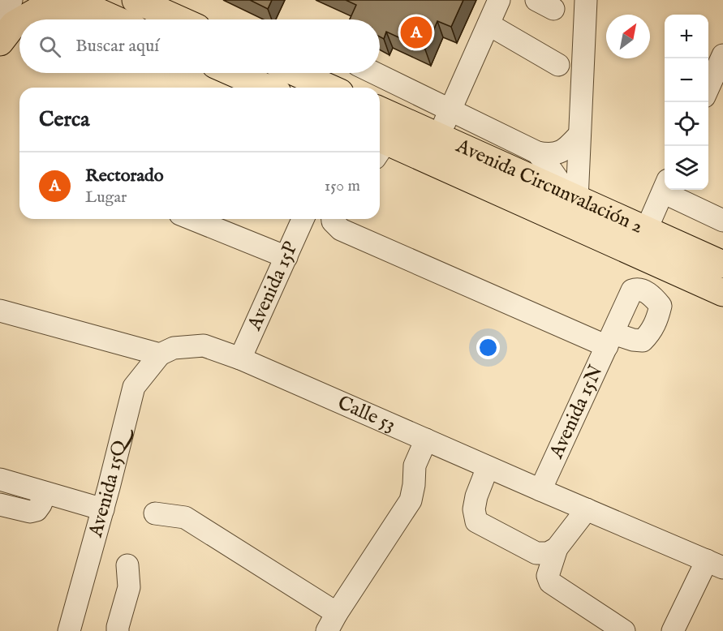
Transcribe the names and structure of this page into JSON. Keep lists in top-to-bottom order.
{
  "streets": {
    "main road": ["Avenida Circunvalación 2"],
    "street": [
      "Avenida 15P",
      "Avenida 15N",
      "Calle 53",
      "Avenida 15Q"
    ]
  },
  "crossings": [
    ["Avenida 15P", "Calle 53"],
    ["Avenida 15N", "Calle 53"],
    ["Calle 53", "Avenida 15Q"]
  ],
  "north": "top right",
  "page": {
    "map_buttons": ["+", "−"],
    "pins": "A",
    "search": "Buscar aquí",
    "heading": "Cerca",
    "list": [
      {
        "mark": "A",
        "name": "Rectorado",
        "note": "Lugar",
        "value": "150 m"
      }
    ]
  }
}
